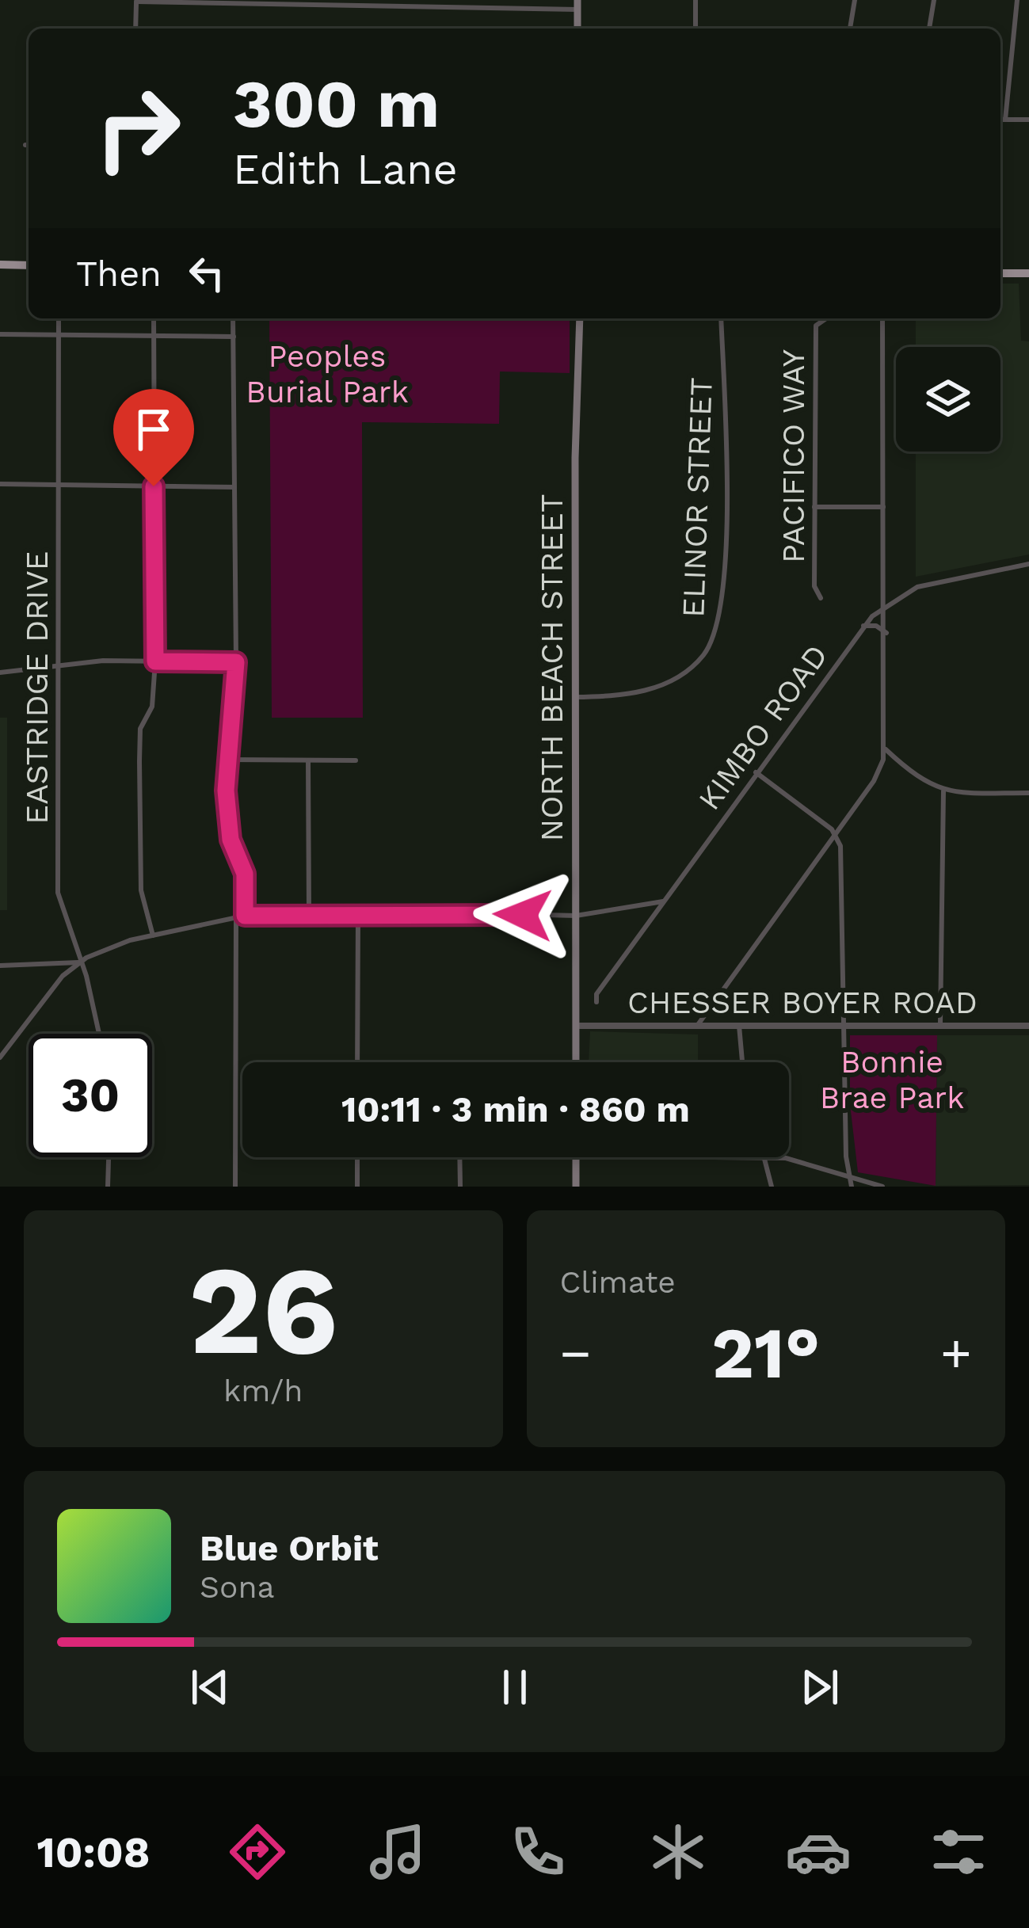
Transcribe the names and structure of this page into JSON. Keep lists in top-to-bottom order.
{
  "streets": {
    "main road": ["NORTH BEACH STREET"],
    "street": [
      "PACIFICO WAY",
      "ELINOR STREET",
      "EASTRIDGE DRIVE",
      "KIMBO ROAD",
      "CHESSER BOYER ROAD"
    ]
  },
  "crossings": [
    ["ELINOR STREET", "NORTH BEACH STREET"],
    ["NORTH BEACH STREET", "CHESSER BOYER ROAD"]
  ],
  "parks": ["Peoples Burial Park", "Bonnie Brae Park"],
  "page": {
    "turn": ["300 m", "Edith Lane"],
    "then": "Then",
    "limit": "30",
    "trip": "10:11 · 3 min · 860 m",
    "tile": [
      ["26", "km/h"],
      "Climate"
    ],
    "heat": ["−", "21°", "+"],
    "song": ["Blue Orbit", "Sona"],
    "tabs": "10:08"
  }
}
